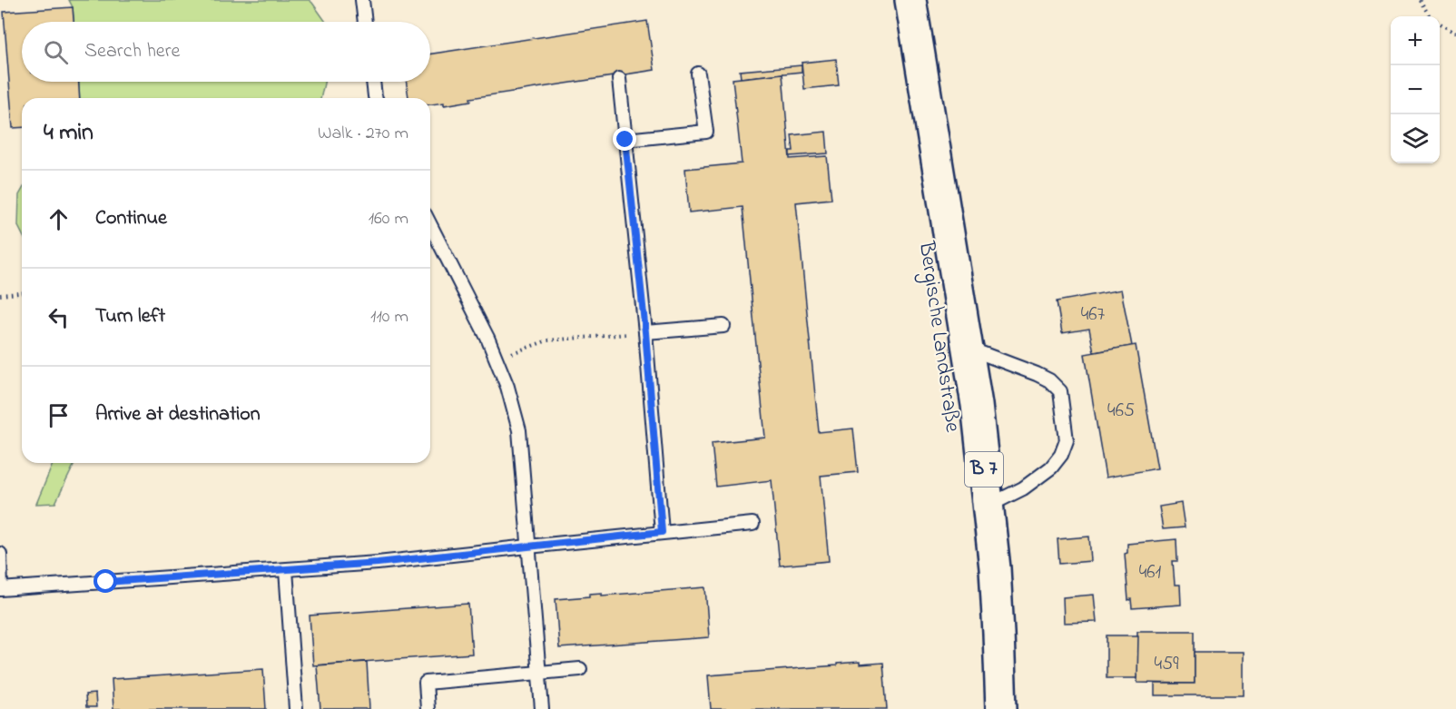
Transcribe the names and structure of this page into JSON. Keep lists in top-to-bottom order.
{
  "streets": {
    "main road": ["Bergische Landstraße", "B 7"]
  },
  "house_numbers": [
    "467",
    "465",
    "461",
    "459"
  ],
  "page": {
    "map_buttons": ["+", "−"],
    "search": "Search here",
    "heading": ["4 min", "Walk · 270 m"],
    "list": [
      ["Continue", "160 m"],
      ["Turn left", "110 m"],
      "Arrive at destination"
    ]
  }
}
